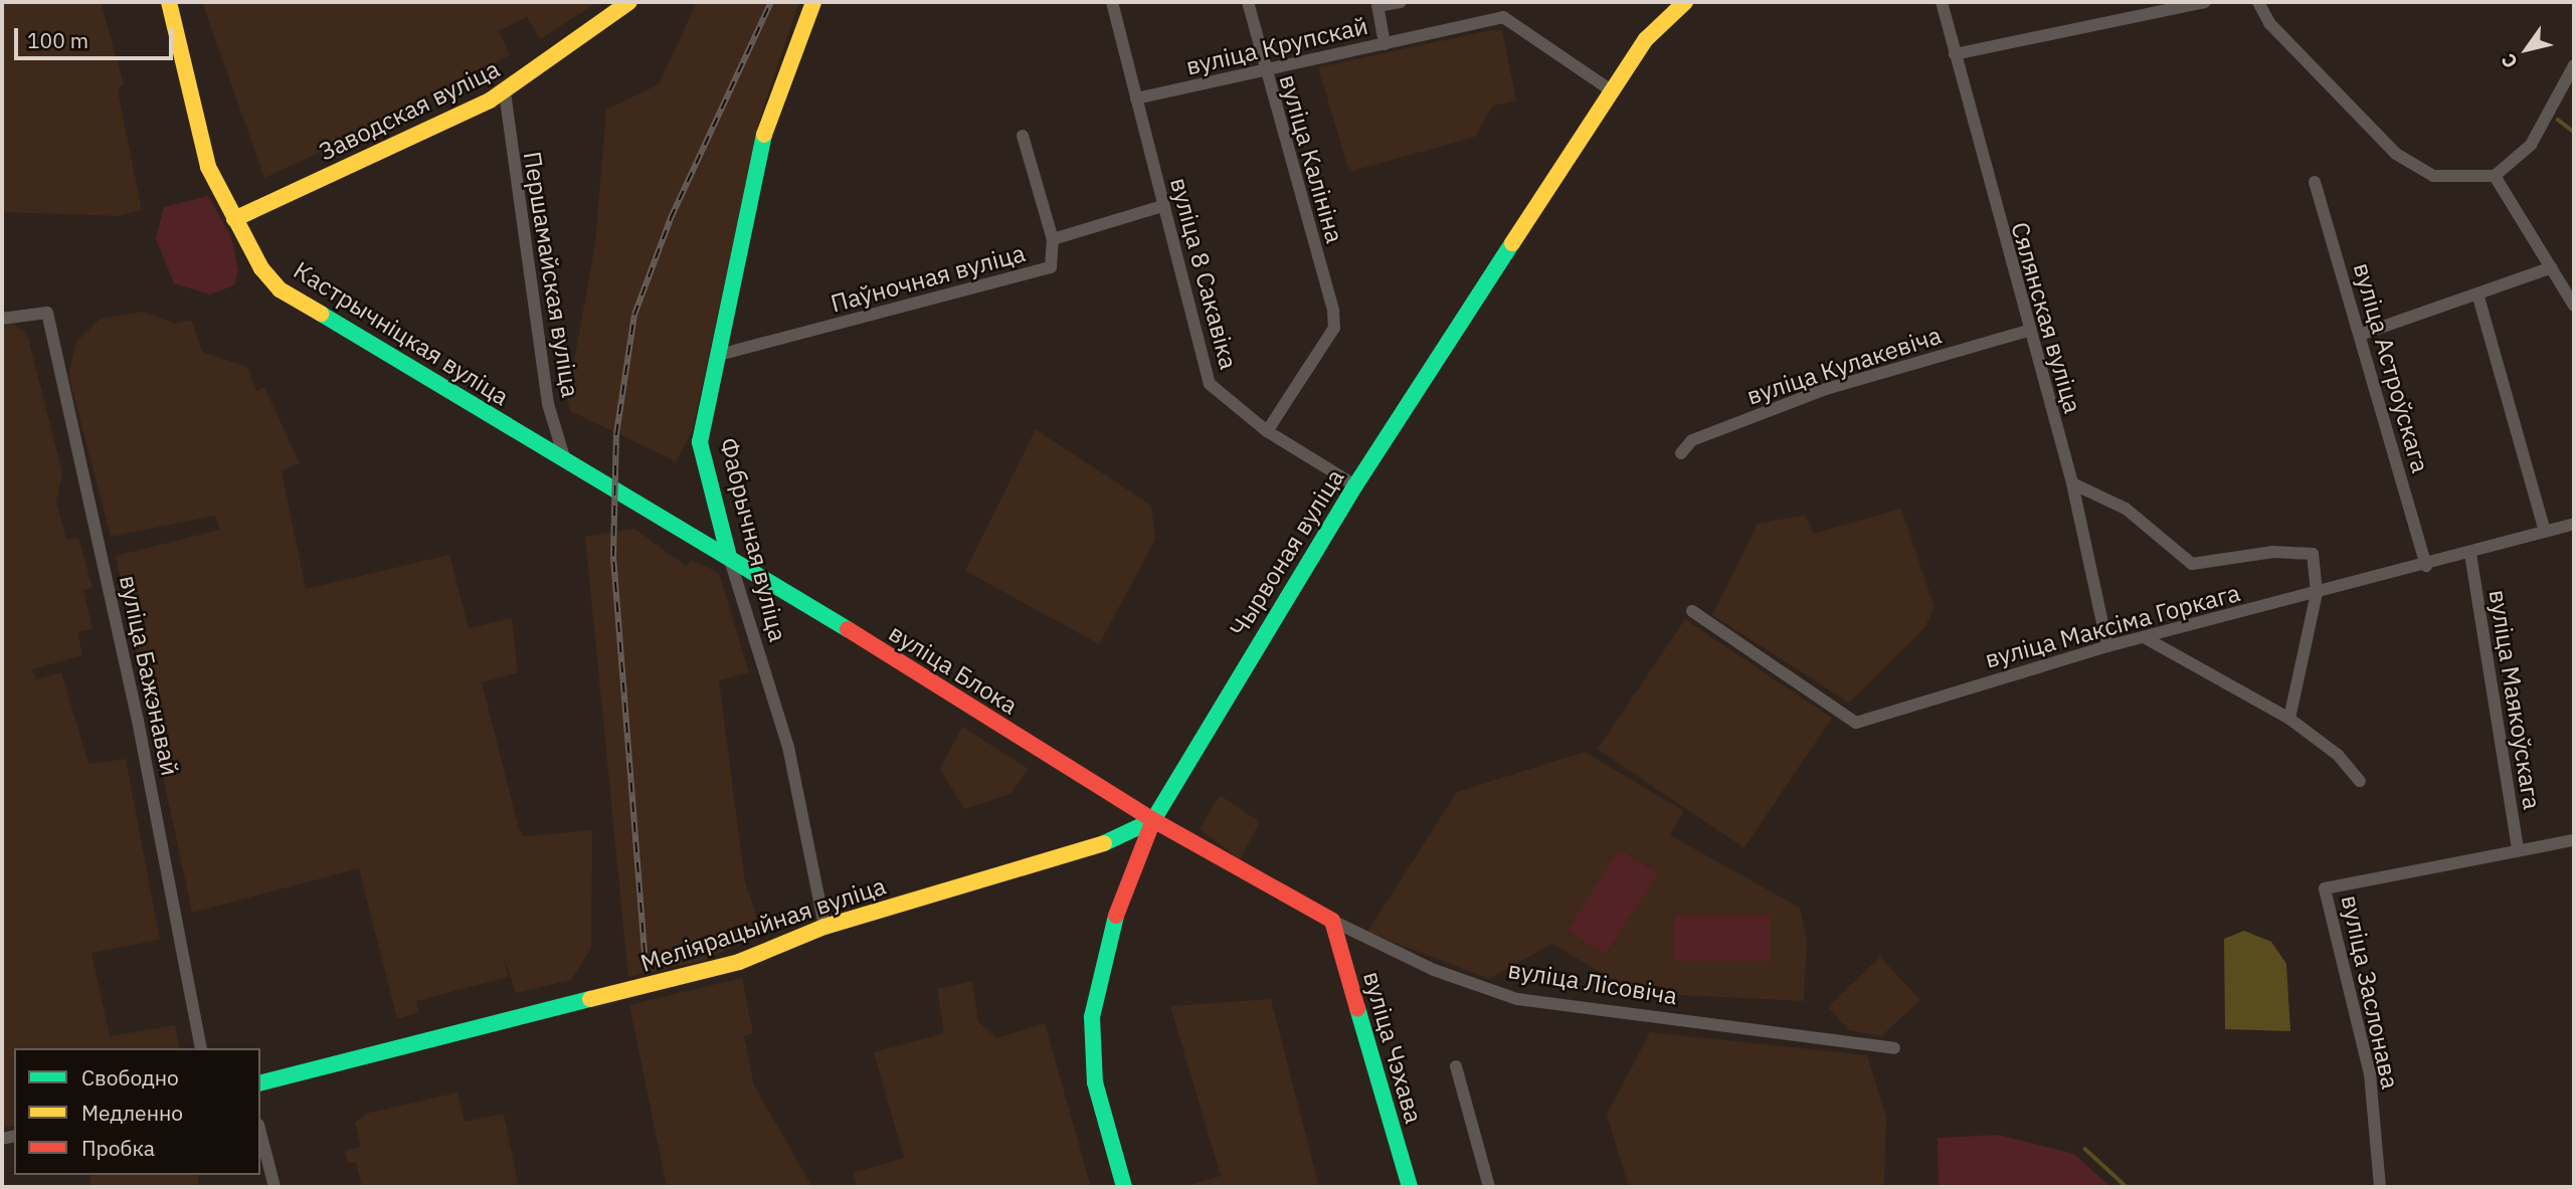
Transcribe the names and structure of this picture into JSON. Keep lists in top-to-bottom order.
{
  "streets": {
    "main road": [
      "Заводская вуліца",
      "Кастрычніцкая вуліца",
      "Фабрычная вуліца",
      "Чырвоная вуліца",
      "вуліца Блока",
      "Меліярацыйная вуліца",
      "вуліца Лісовіча",
      "вуліца Чэхава"
    ],
    "street": [
      "вуліца Крупскай",
      "вуліца Калініна",
      "вуліца 8 Сакавіка",
      "Першамайская вуліца",
      "Паўночная вуліца",
      "Сялянская вуліца",
      "вуліца Кулакевіча",
      "вуліца Астроўскага",
      "вуліца Максіма Горкага",
      "вуліца Бажэнавай",
      "вуліца Маякоўскага",
      "вуліца Заслонава"
    ]
  },
  "crossings": [
    ["вуліца Крупскай", "вуліца Калініна"],
    ["вуліца Крупскай", "вуліца 8 Сакавіка"],
    ["вуліца Крупскай", "Чырвоная вуліца"],
    ["Заводская вуліца", "Першамайская вуліца"],
    ["Заводская вуліца", "Кастрычніцкая вуліца"],
    ["вуліца Калініна", "вуліца 8 Сакавіка"],
    ["вуліца 8 Сакавіка", "Паўночная вуліца"],
    ["вуліца 8 Сакавіка", "Чырвоная вуліца"],
    ["Першамайская вуліца", "Кастрычніцкая вуліца"],
    ["Паўночная вуліца", "Фабрычная вуліца"],
    ["Сялянская вуліца", "вуліца Кулакевіча"],
    ["Сялянская вуліца", "вуліца Максіма Горкага"],
    ["Кастрычніцкая вуліца", "Фабрычная вуліца"],
    ["Кастрычніцкая вуліца", "вуліца Блока"],
    ["вуліца Астроўскага", "вуліца Максіма Горкага"],
    ["Фабрычная вуліца", "вуліца Блока"],
    ["Фабрычная вуліца", "Меліярацыйная вуліца"],
    ["Чырвоная вуліца", "вуліца Блока"],
    ["Чырвоная вуліца", "Меліярацыйная вуліца"],
    ["Чырвоная вуліца", "вуліца Лісовіча"],
    ["вуліца Максіма Горкага", "вуліца Маякоўскага"],
    ["вуліца Блока", "Меліярацыйная вуліца"],
    ["вуліца Блока", "вуліца Лісовіча"],
    ["вуліца Маякоўскага", "вуліца Заслонава"],
    ["Меліярацыйная вуліца", "вуліца Лісовіча"],
    ["вуліца Лісовіча", "вуліца Чэхава"]
  ],
  "legend": ["Свободно", "Медленно", "Пробка"],
  "scale_bar": "100 m",
  "north": "bottom left"
}
